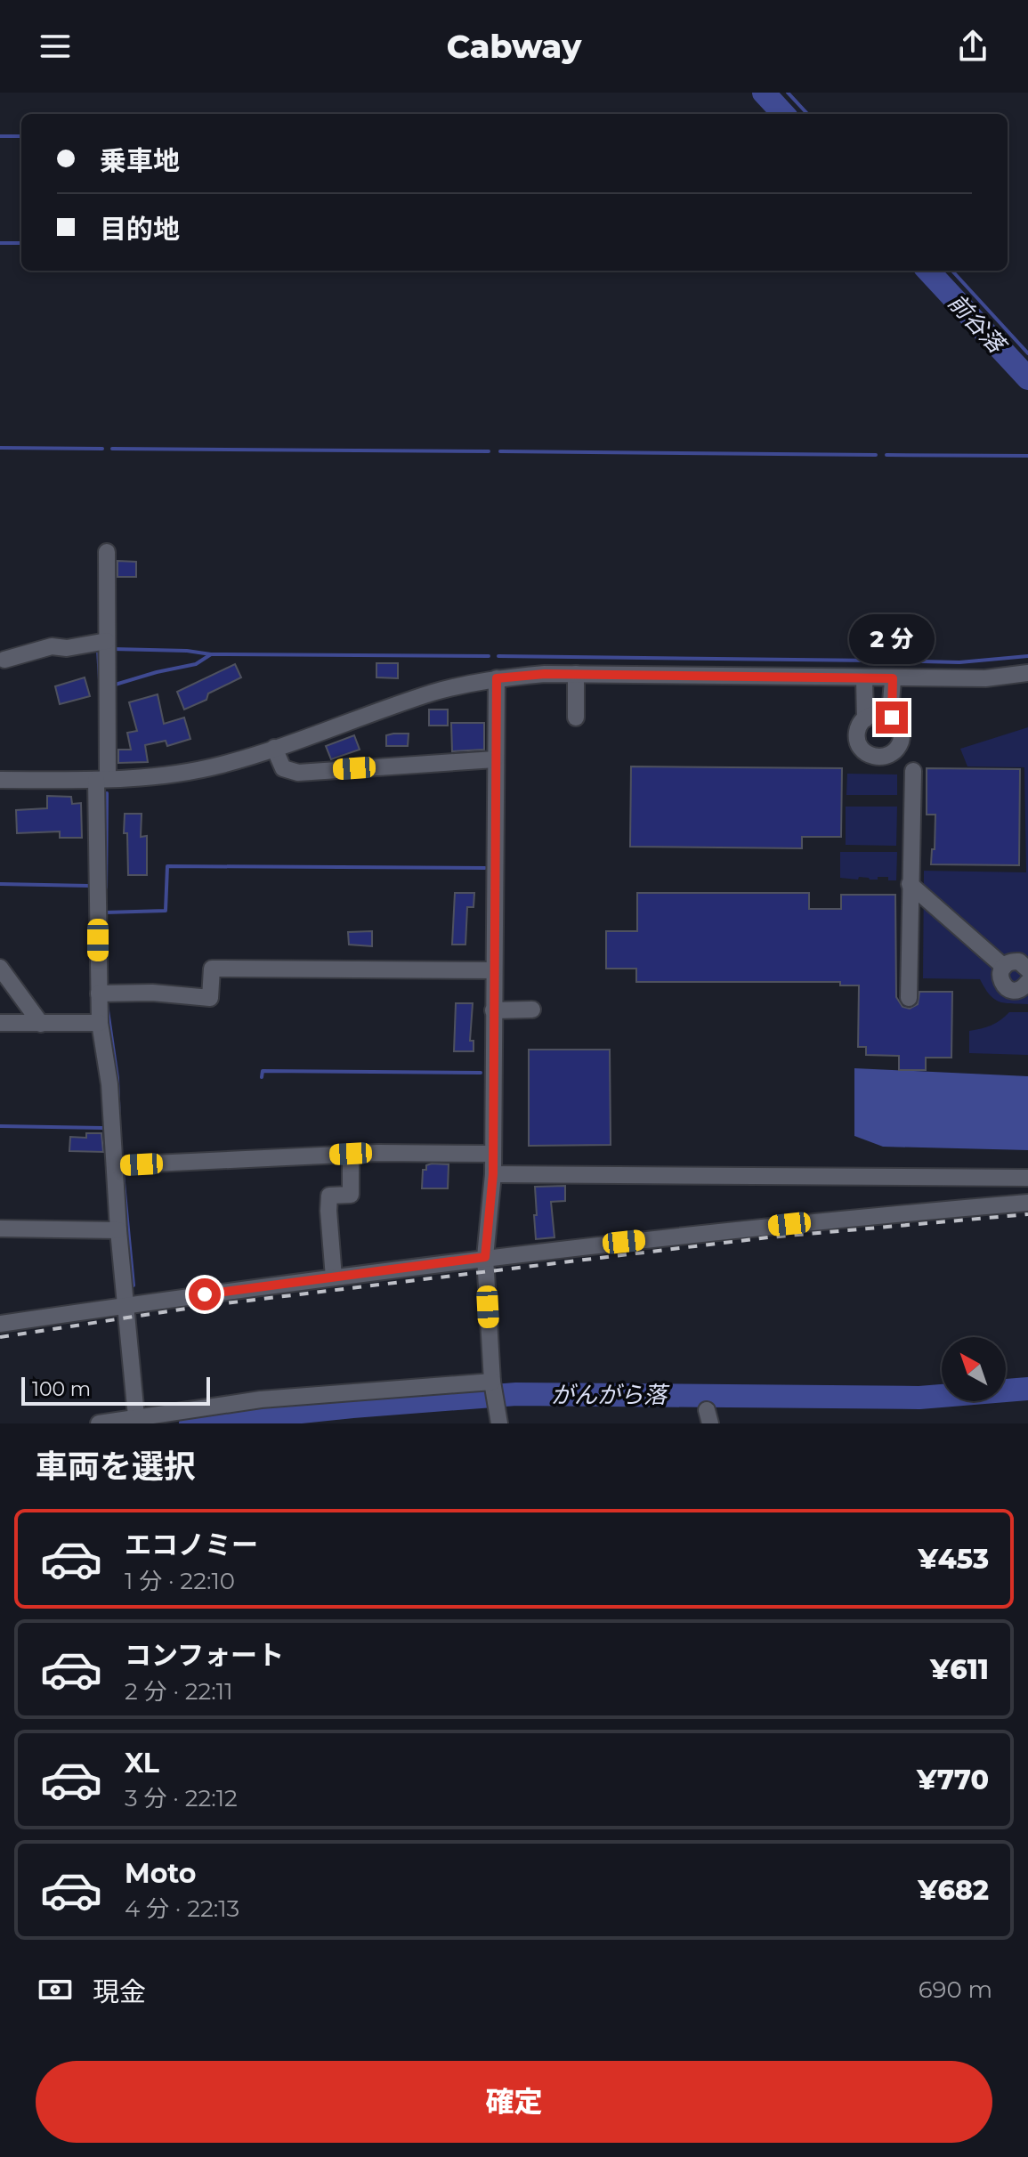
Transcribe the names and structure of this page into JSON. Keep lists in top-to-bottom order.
{
  "water": ["前谷落", "がんがら落"],
  "scale_bar": "100 m",
  "north": "top left",
  "page": {
    "header": "Cabway",
    "banner": ["乗車地", "目的地"],
    "bubble": "2 分",
    "scale": "100 m",
    "heading": "車両を選択",
    "list": [
      {
        "name": "エコノミー",
        "note": "1 分 · 22:10",
        "value": "¥453"
      },
      {
        "name": "コンフォート",
        "note": "2 分 · 22:11",
        "value": "¥611"
      },
      {
        "name": "XL",
        "note": "3 分 · 22:12",
        "value": "¥770"
      },
      {
        "name": "Moto",
        "note": "4 分 · 22:13",
        "value": "¥682"
      }
    ],
    "pay": ["現金", "690 m"],
    "buttons": "確定"
  }
}
